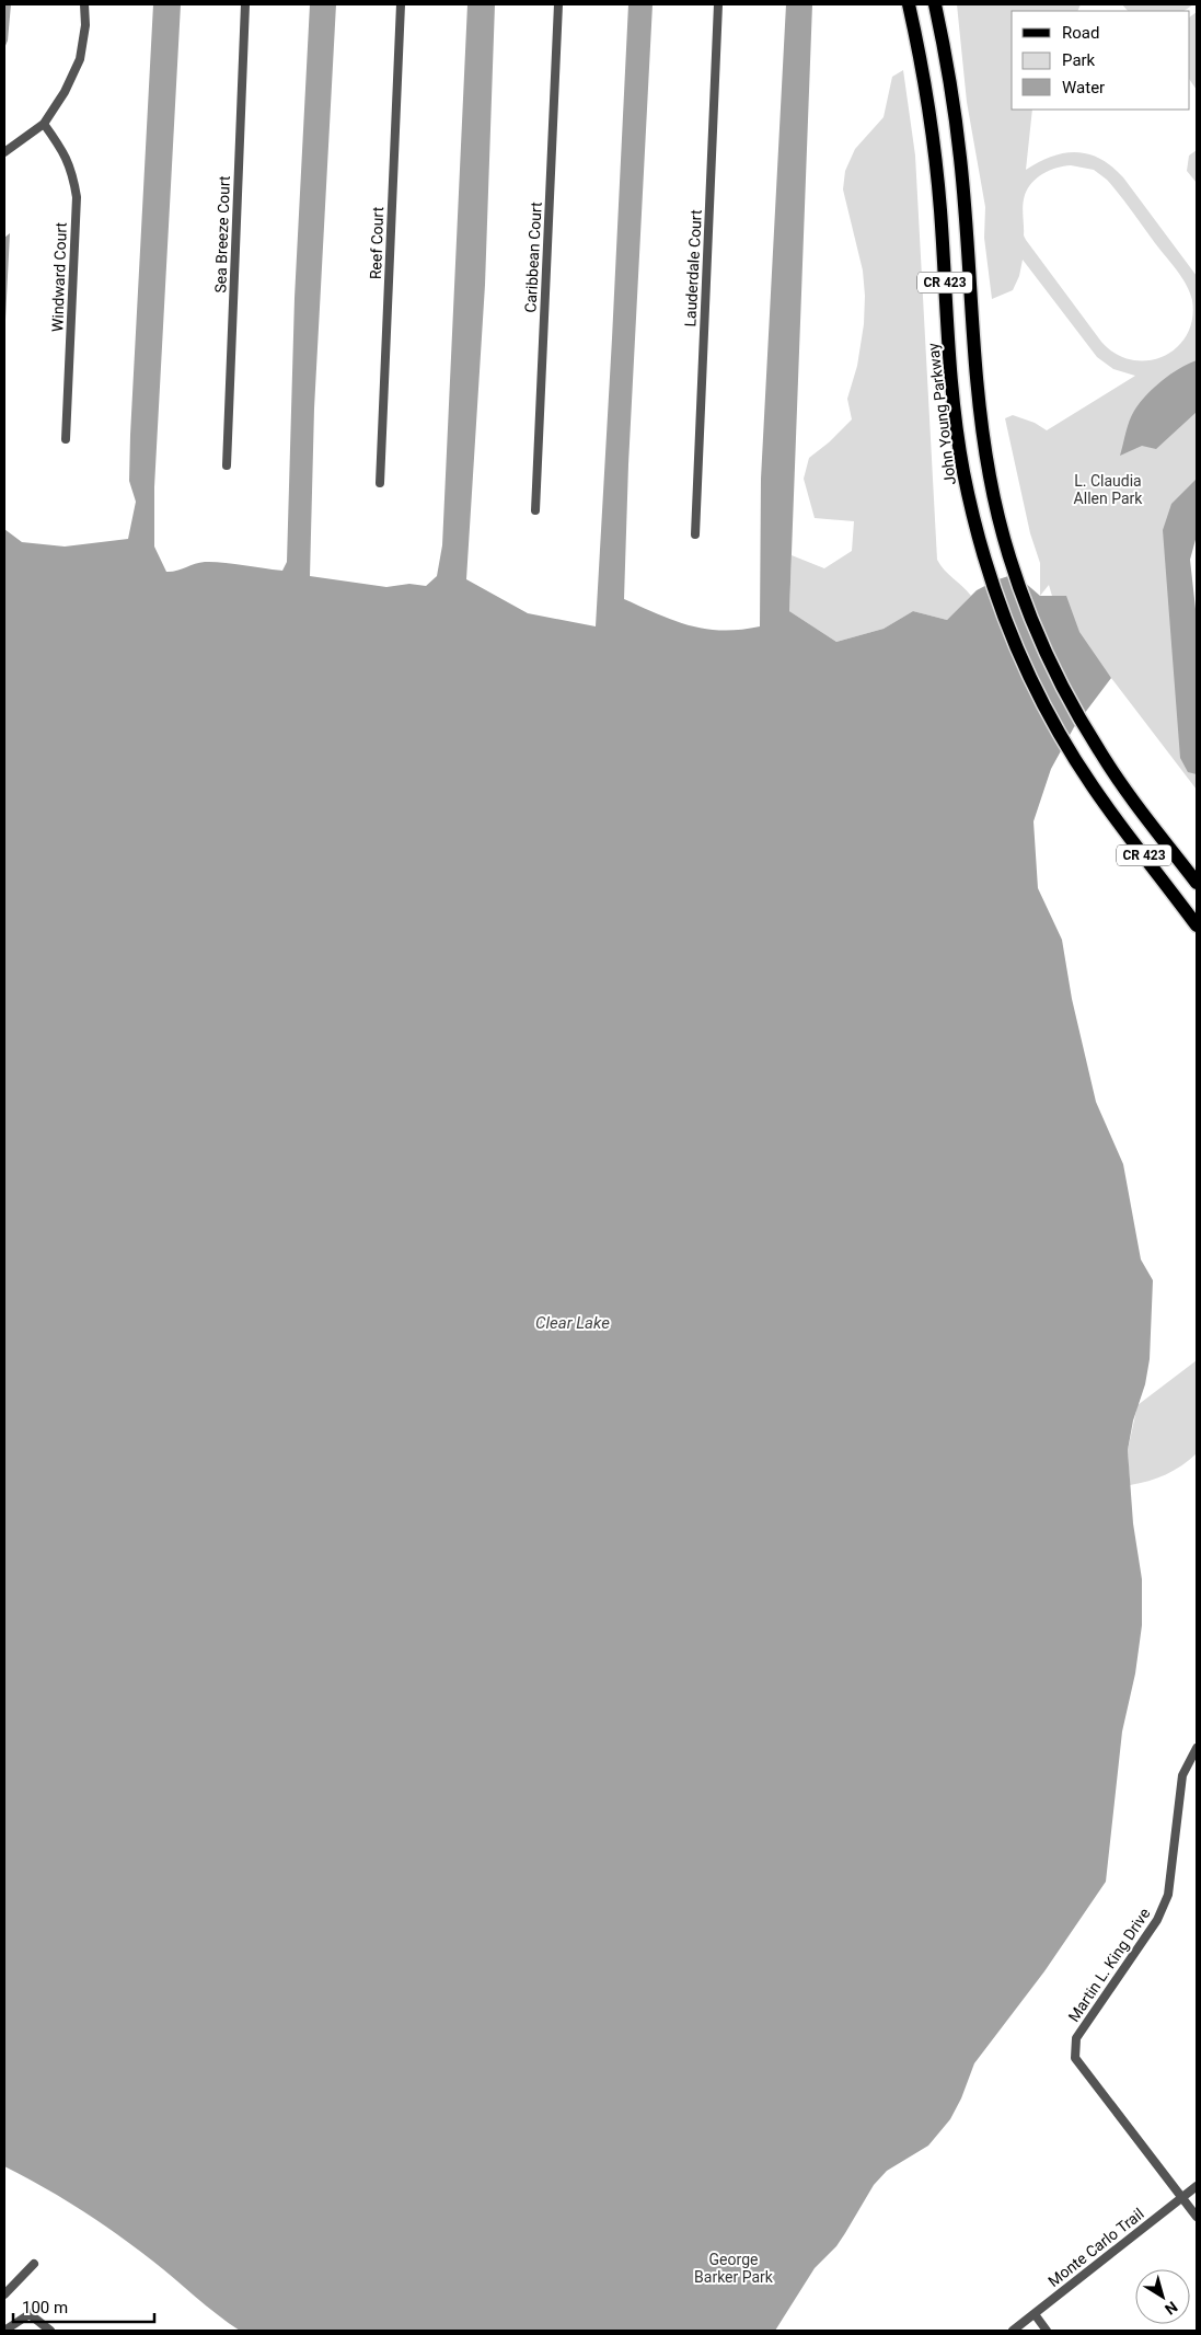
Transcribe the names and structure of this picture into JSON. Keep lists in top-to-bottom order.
{
  "streets": {
    "main road": ["CR 423", "John Young Parkway"],
    "street": [
      "Sea Breeze Court",
      "Reef Court",
      "Caribbean Court",
      "Lauderdale Court",
      "Windward Court",
      "Martin L. King Drive",
      "Monte Carlo Trail"
    ]
  },
  "crossings": [
    ["Martin L. King Drive", "Monte Carlo Trail"]
  ],
  "water": ["Clear Lake"],
  "parks": ["L. Claudia Allen Park", "George Barker Park"],
  "legend": ["Road", "Park", "Water"],
  "scale_bar": "100 m",
  "north": "bottom right"
}
